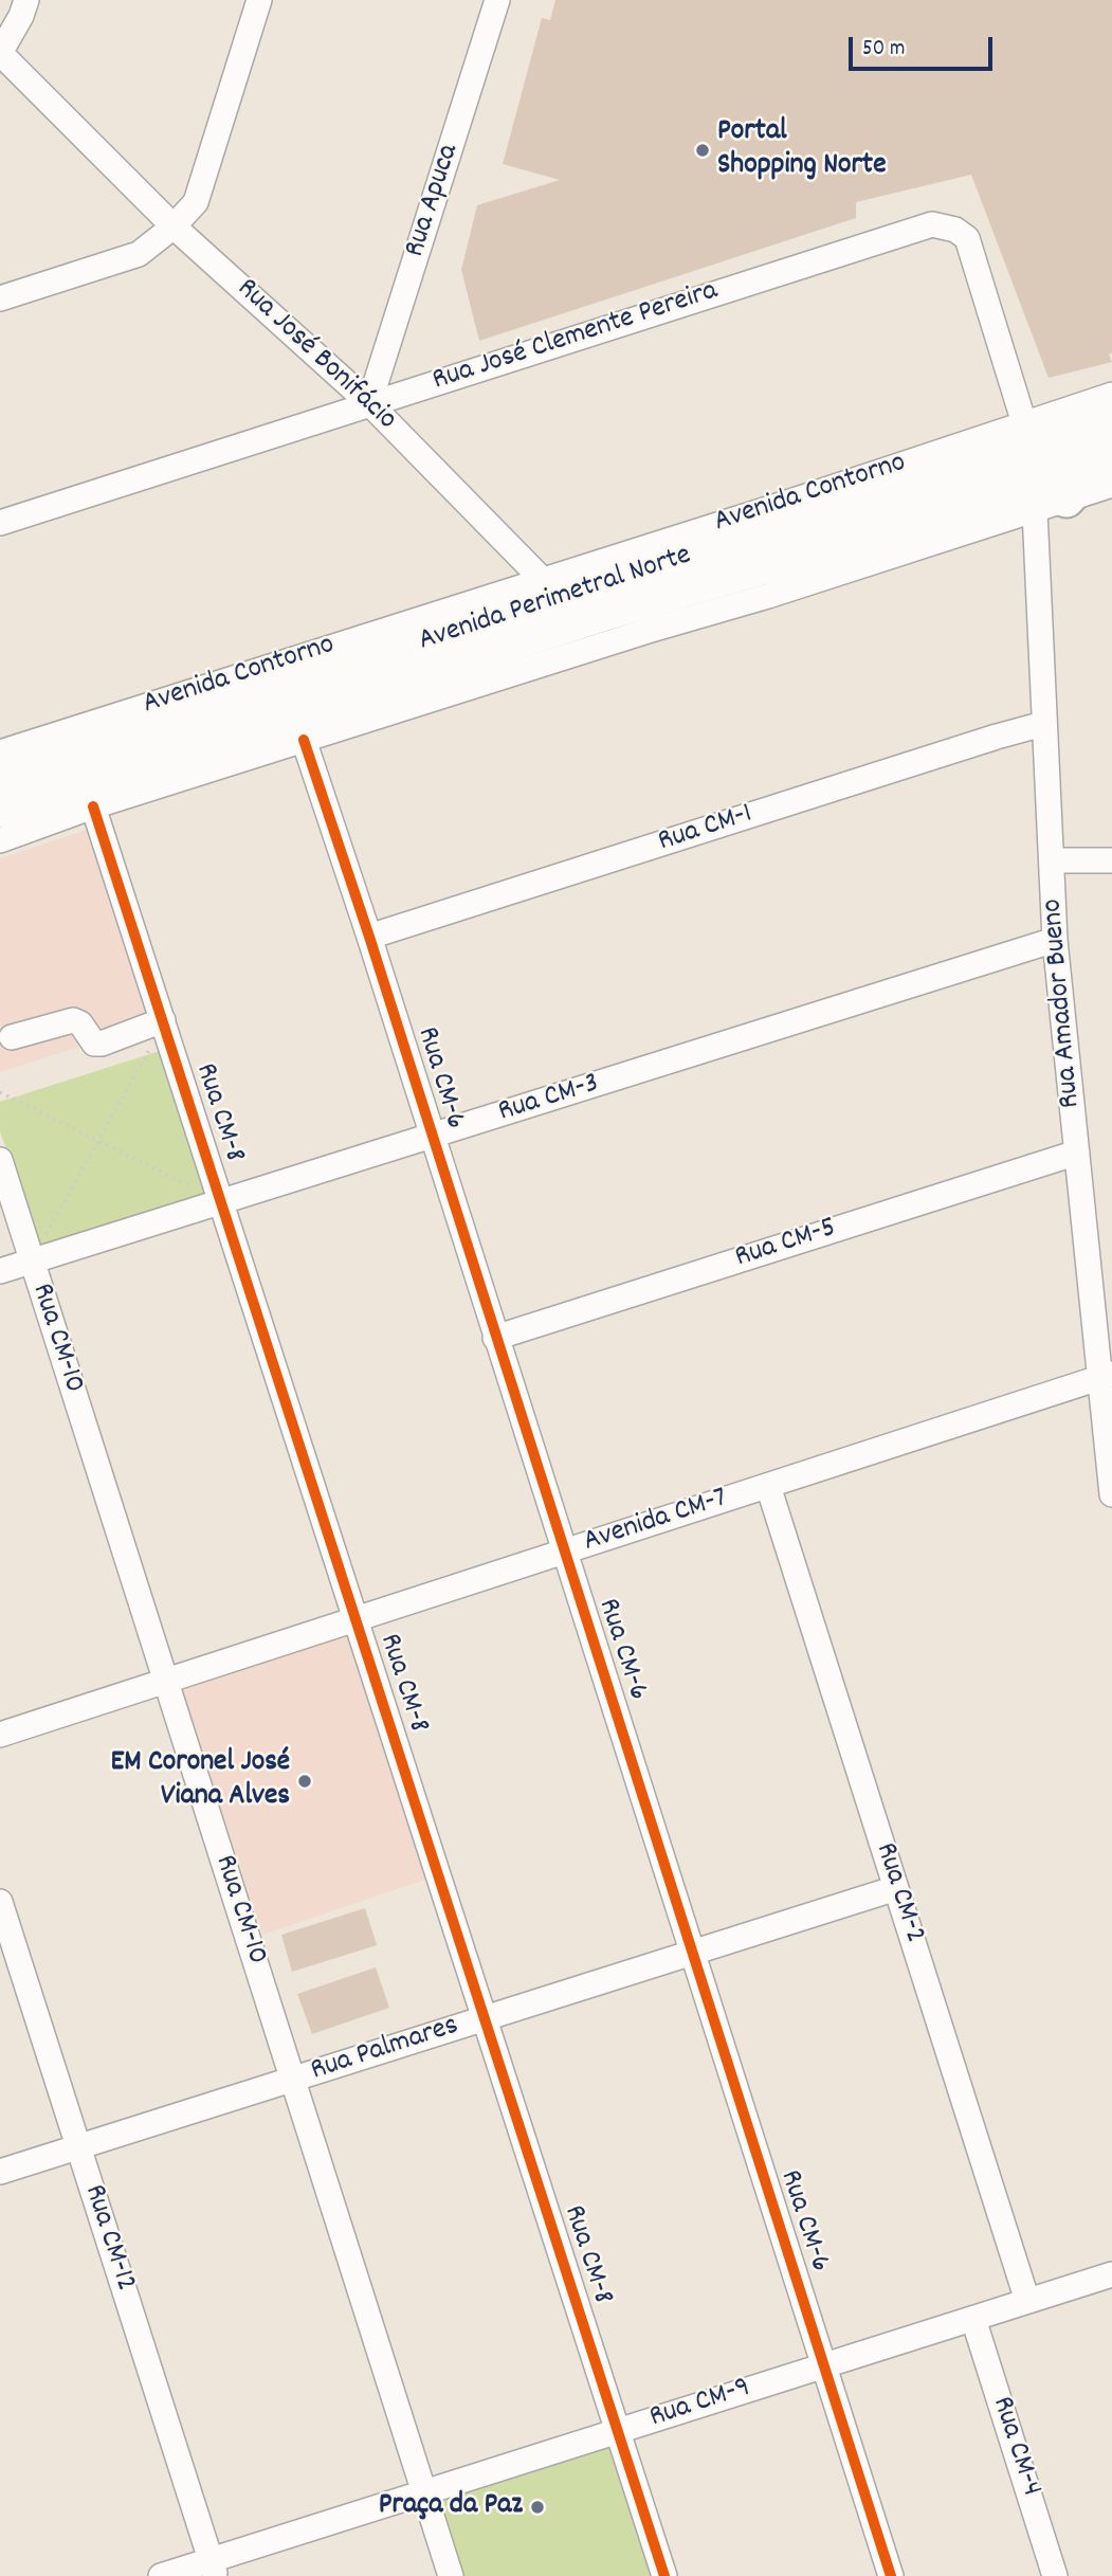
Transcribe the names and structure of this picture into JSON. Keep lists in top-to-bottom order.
{
  "streets": {
    "highway": ["Avenida Perimetral Norte"],
    "street": [
      "Rua Apuca",
      "Rua José Clemente Pereira",
      "Rua José Bonifácio",
      "Avenida Contorno",
      "Rua CM-1",
      "Rua Amador Bueno",
      "Rua CM-6",
      "Rua CM-3",
      "Rua CM-8",
      "Rua CM-5",
      "Rua CM-10",
      "Avenida CM-7",
      "Rua CM-2",
      "Rua Palmares",
      "Rua CM-12",
      "Rua CM-9",
      "Rua CM-4"
    ]
  },
  "crossings": [
    ["Rua Apuca", "Rua José Clemente Pereira"],
    ["Rua Apuca", "Rua José Bonifácio"],
    ["Rua José Clemente Pereira", "Rua José Bonifácio"],
    ["Rua José Clemente Pereira", "Avenida Contorno"],
    ["Rua José Bonifácio", "Avenida Contorno"],
    ["Rua José Bonifácio", "Avenida Perimetral Norte"],
    ["Avenida Contorno", "Avenida Perimetral Norte"],
    ["Rua CM-1", "Rua Amador Bueno"],
    ["Rua CM-1", "Rua CM-6"],
    ["Rua Amador Bueno", "Rua CM-3"],
    ["Rua Amador Bueno", "Rua CM-5"],
    ["Rua Amador Bueno", "Avenida CM-7"],
    ["Rua CM-6", "Rua CM-3"],
    ["Rua CM-6", "Rua CM-5"],
    ["Rua CM-6", "Avenida CM-7"],
    ["Rua CM-6", "Rua Palmares"],
    ["Rua CM-6", "Rua CM-9"],
    ["Rua CM-3", "Rua CM-8"],
    ["Rua CM-3", "Rua CM-10"],
    ["Rua CM-8", "Avenida CM-7"],
    ["Rua CM-8", "Rua Palmares"],
    ["Rua CM-8", "Rua CM-9"],
    ["Rua CM-10", "Avenida CM-7"],
    ["Rua CM-10", "Rua Palmares"],
    ["Rua CM-10", "Rua CM-9"],
    ["Avenida CM-7", "Rua CM-2"],
    ["Rua CM-2", "Rua Palmares"],
    ["Rua CM-2", "Rua CM-9"],
    ["Rua Palmares", "Rua CM-12"],
    ["Rua CM-12", "Rua CM-9"],
    ["Rua CM-9", "Rua CM-4"]
  ],
  "places": ["Portal Shopping Norte", "EM Coronel José Viana Alves", "Praça da Paz"],
  "scale_bar": "50 m"
}
